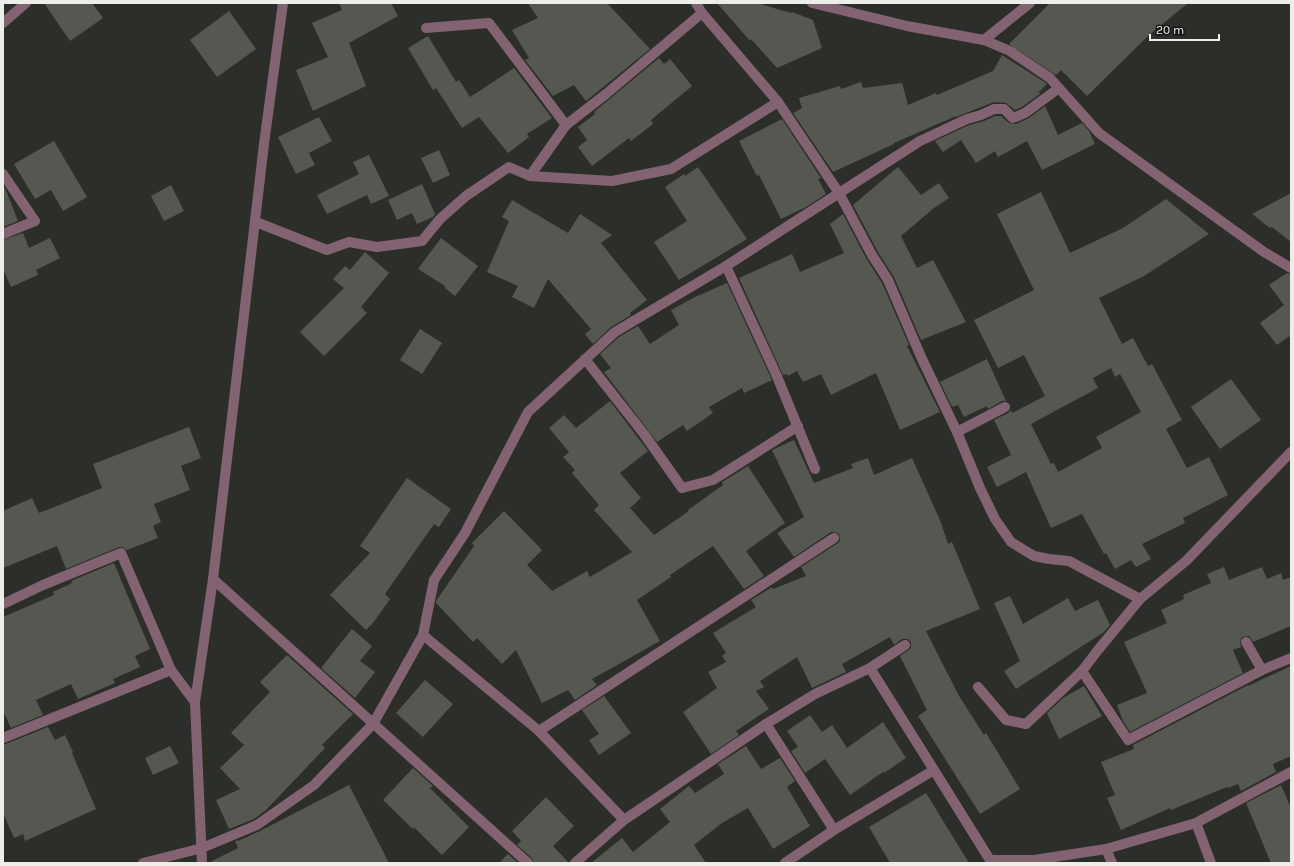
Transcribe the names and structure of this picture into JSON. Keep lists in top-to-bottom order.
{
  "scale_bar": "20 m"
}
